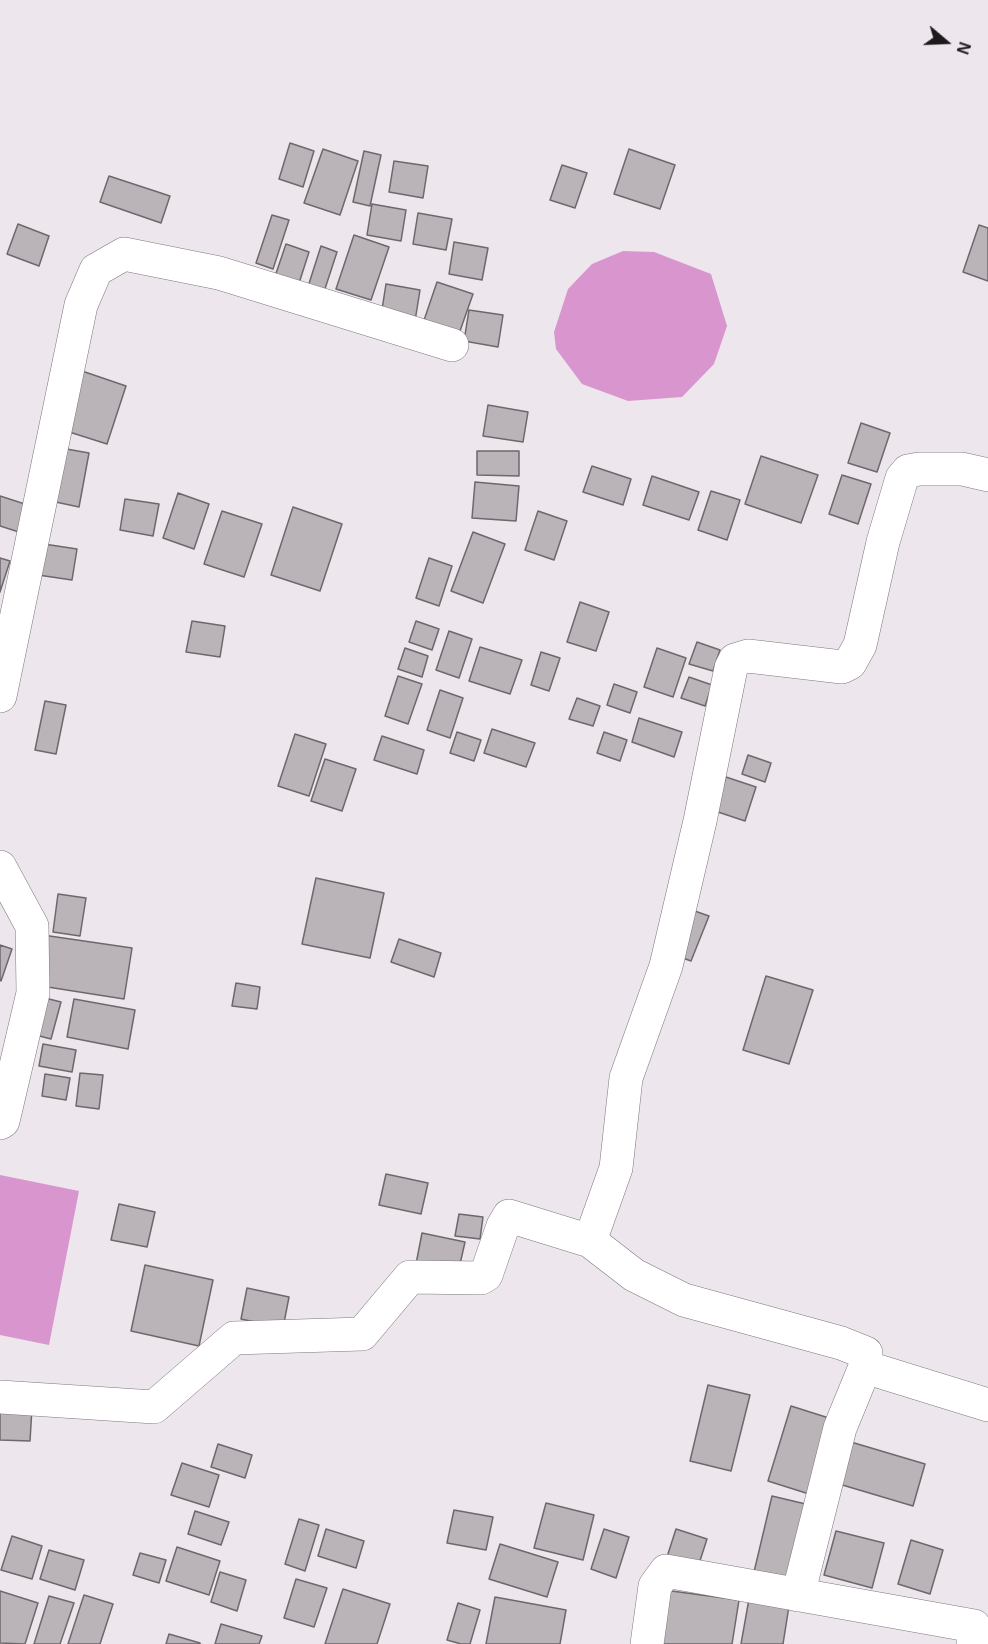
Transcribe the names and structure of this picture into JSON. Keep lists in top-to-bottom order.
{
  "north": "right"
}
